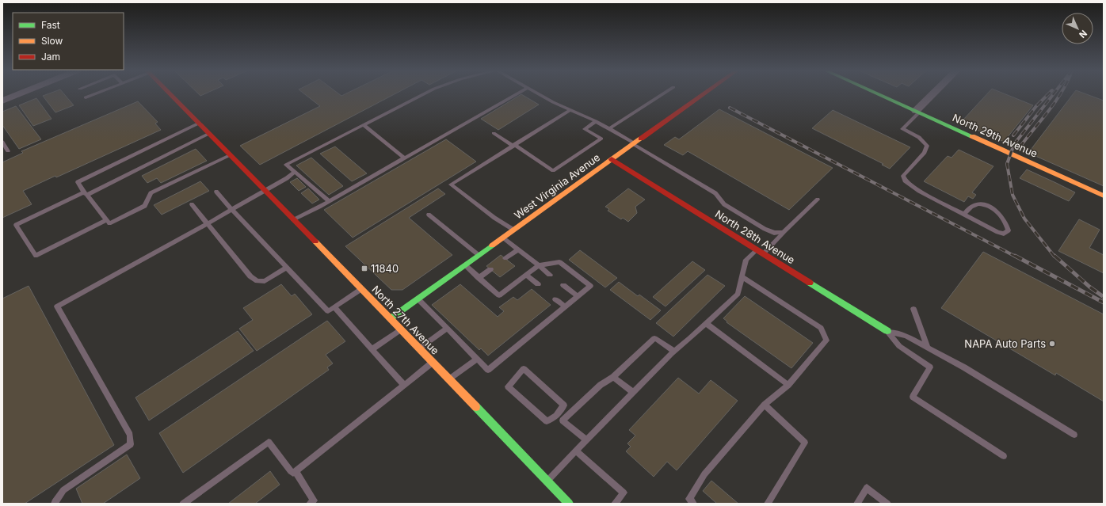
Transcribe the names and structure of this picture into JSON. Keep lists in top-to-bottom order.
{
  "streets": {
    "street": [
      "North 29th Avenue",
      "West Virginia Avenue",
      "North 28th Avenue",
      "North 27th Avenue"
    ]
  },
  "crossings": [
    ["West Virginia Avenue", "North 28th Avenue"],
    ["West Virginia Avenue", "North 27th Avenue"]
  ],
  "places": {
    "transit": ["11840"],
    "other": ["NAPA Auto Parts"]
  },
  "legend": ["Fast", "Slow", "Jam"],
  "north": "bottom right"
}
